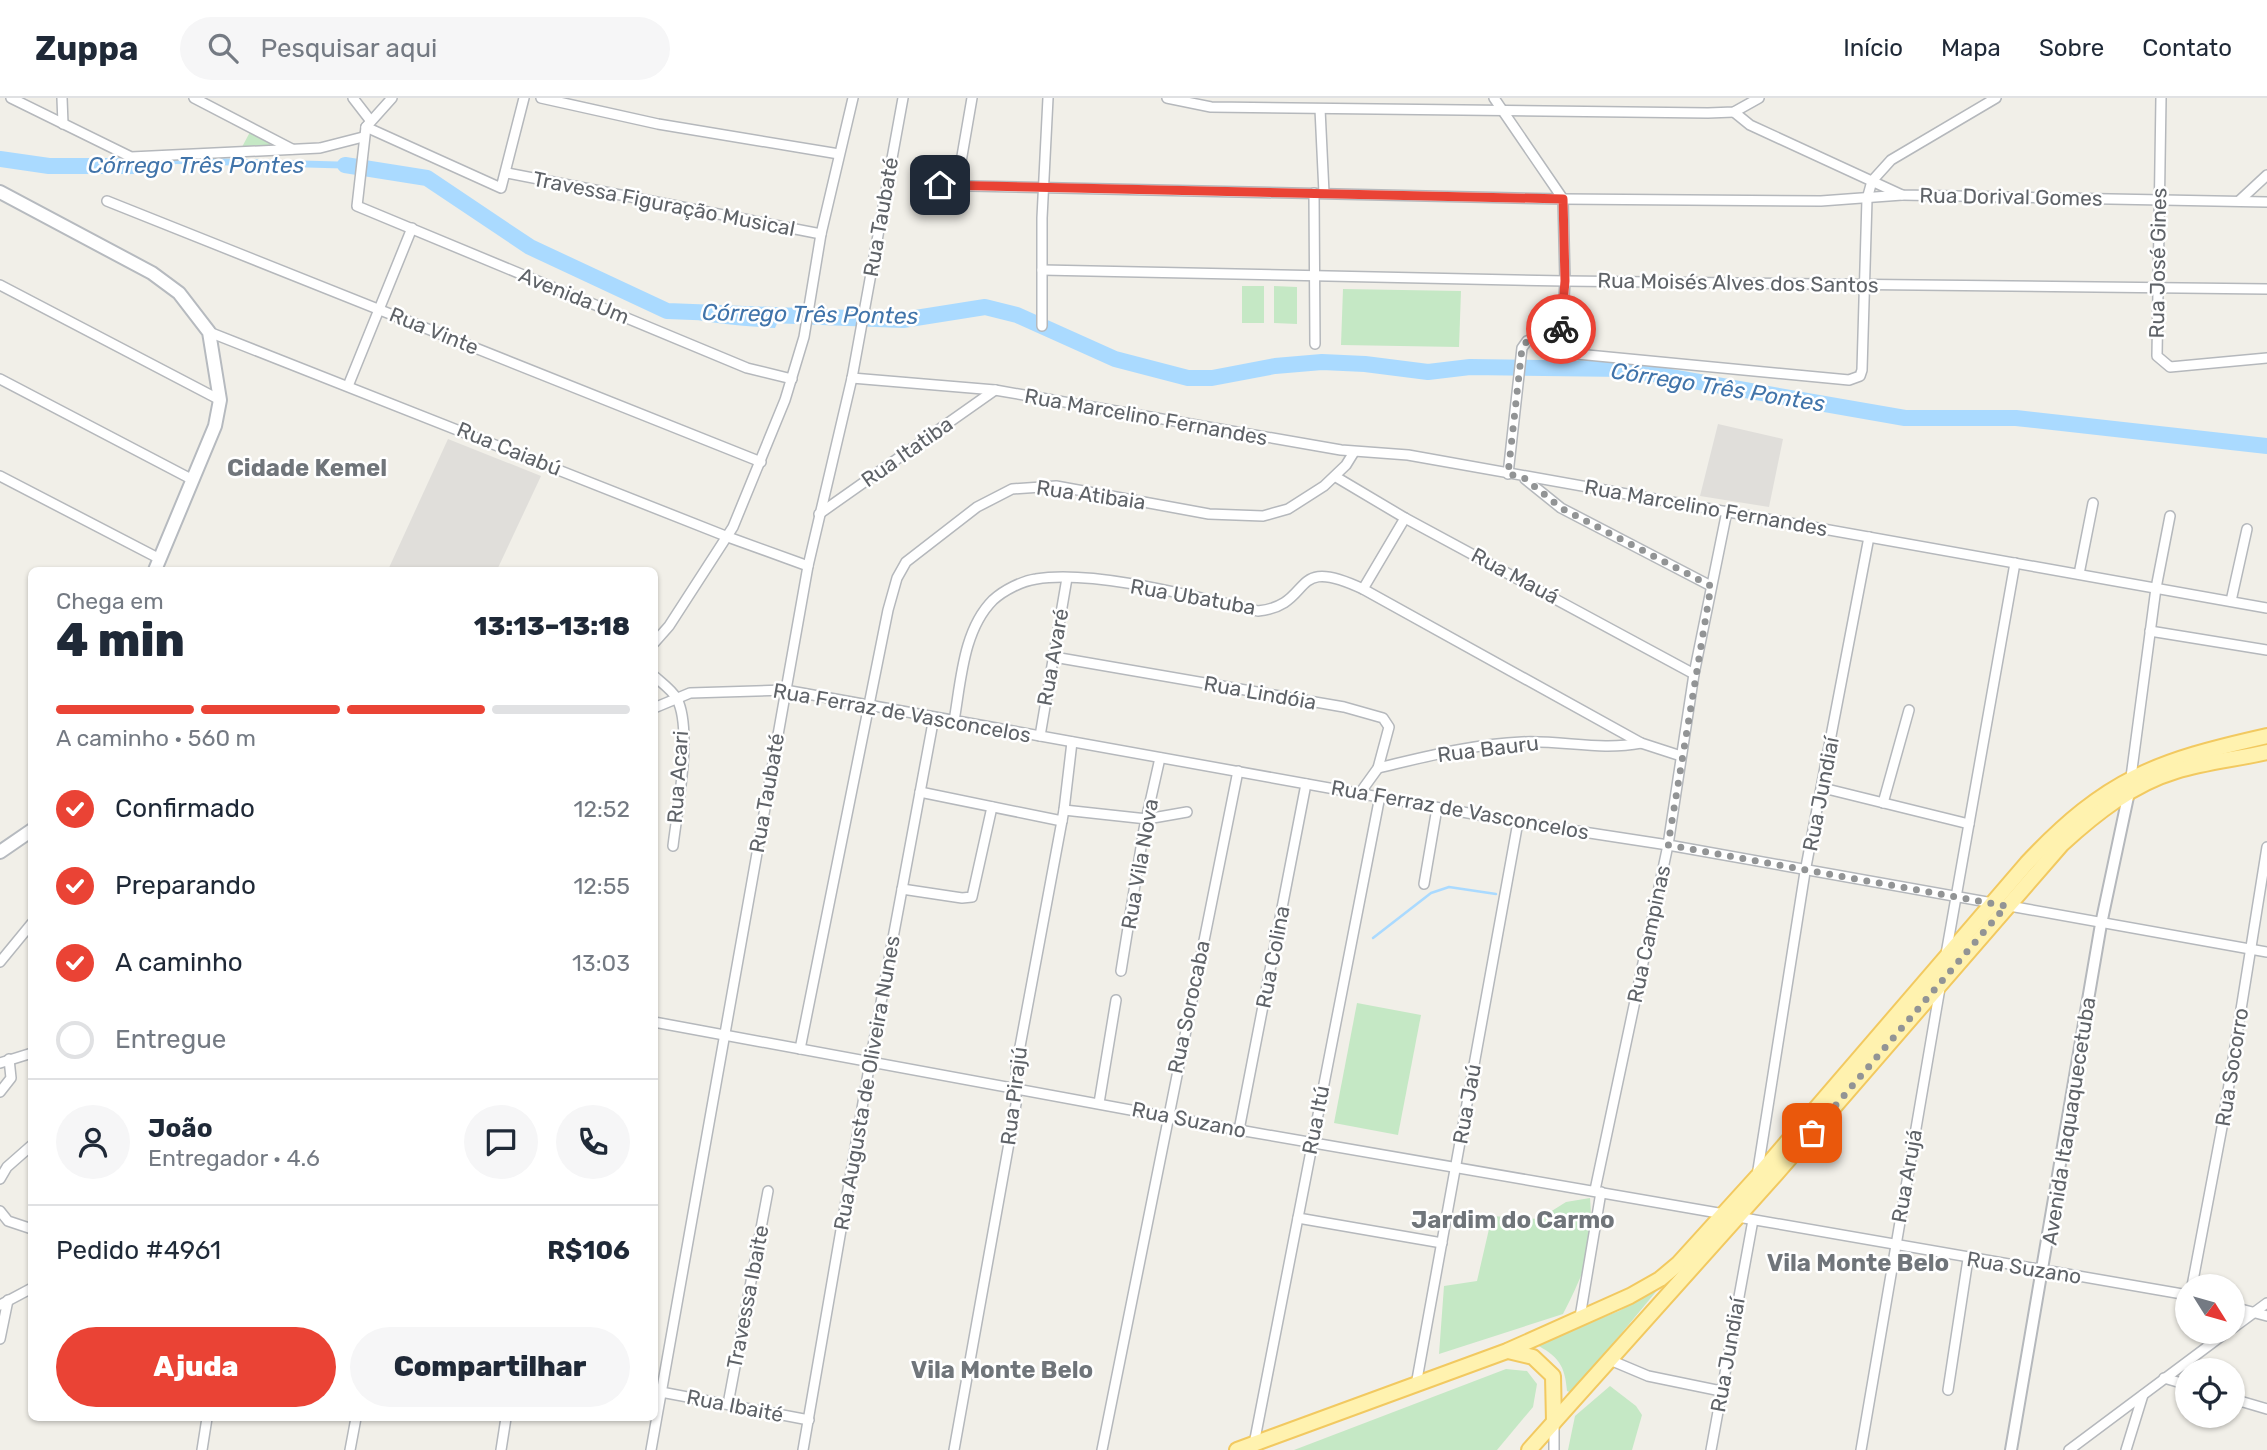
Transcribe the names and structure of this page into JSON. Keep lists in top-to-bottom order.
{
  "streets": {
    "street": [
      "Rua Dorival Gomes",
      "Travessa Figuração Musical",
      "Rua Taubaté",
      "Rua José Gines",
      "Rua Moisés Alves dos Santos",
      "Avenida Um",
      "Rua Vinte",
      "Rua Marcelino Fernandes",
      "Rua Caiabú",
      "Rua Itatiba",
      "Rua Atibaia",
      "Rua Mauá",
      "Rua Ubatuba",
      "Rua Avaré",
      "Rua Lindóia",
      "Rua Ferraz de Vasconcelos",
      "Rua Bauru",
      "Rua Acari",
      "Rua Jundiaí",
      "Rua Vila Nova",
      "Rua Campinas",
      "Rua Colina",
      "Rua Sorocaba",
      "Rua Socorro",
      "Rua Augusta de Oliveira Nunes",
      "Rua Pirajú",
      "Rua Jaú",
      "Rua Suzano",
      "Rua Itú",
      "Avenida Itaquaquecetuba",
      "Rua Arujá",
      "Travessa Ibaite",
      "Rua Ibaité"
    ]
  },
  "crossings": [
    ["Rua Dorival Gomes", "Rua José Gines"],
    ["Rua Taubaté", "Rua Marcelino Fernandes"],
    ["Rua Taubaté", "Rua Caiabú"],
    ["Rua Taubaté", "Rua Itatiba"],
    ["Rua Taubaté", "Rua Ferraz de Vasconcelos"],
    ["Rua Taubaté", "Rua Suzano"],
    ["Rua Taubaté", "Rua Ibaité"],
    ["Rua José Gines", "Rua Moisés Alves dos Santos"],
    ["Rua Marcelino Fernandes", "Rua Itatiba"],
    ["Rua Marcelino Fernandes", "Rua Atibaia"],
    ["Rua Marcelino Fernandes", "Rua Jundiaí"],
    ["Rua Marcelino Fernandes", "Rua Campinas"],
    ["Rua Atibaia", "Rua Mauá"],
    ["Rua Atibaia", "Rua Ferraz de Vasconcelos"],
    ["Rua Atibaia", "Rua Suzano"],
    ["Rua Mauá", "Rua Campinas"],
    ["Rua Ubatuba", "Rua Avaré"],
    ["Rua Ubatuba", "Rua Ferraz de Vasconcelos"],
    ["Rua Ubatuba", "Rua Bauru"],
    ["Rua Ubatuba", "Rua Campinas"],
    ["Rua Avaré", "Rua Lindóia"],
    ["Rua Avaré", "Rua Ferraz de Vasconcelos"],
    ["Rua Lindóia", "Rua Ferraz de Vasconcelos"],
    ["Rua Lindóia", "Rua Bauru"],
    ["Rua Ferraz de Vasconcelos", "Rua Acari"],
    ["Rua Ferraz de Vasconcelos", "Rua Jundiaí"],
    ["Rua Ferraz de Vasconcelos", "Rua Vila Nova"],
    ["Rua Ferraz de Vasconcelos", "Rua Campinas"],
    ["Rua Ferraz de Vasconcelos", "Rua Colina"],
    ["Rua Ferraz de Vasconcelos", "Rua Sorocaba"],
    ["Rua Ferraz de Vasconcelos", "Rua Socorro"],
    ["Rua Ferraz de Vasconcelos", "Rua Augusta de Oliveira Nunes"],
    ["Rua Ferraz de Vasconcelos", "Rua Pirajú"],
    ["Rua Ferraz de Vasconcelos", "Rua Jaú"],
    ["Rua Ferraz de Vasconcelos", "Rua Itú"],
    ["Rua Ferraz de Vasconcelos", "Avenida Itaquaquecetuba"],
    ["Rua Jundiaí", "Rua Suzano"],
    ["Rua Campinas", "Rua Suzano"],
    ["Rua Colina", "Rua Suzano"],
    ["Rua Sorocaba", "Rua Suzano"],
    ["Rua Augusta de Oliveira Nunes", "Rua Suzano"],
    ["Rua Augusta de Oliveira Nunes", "Rua Ibaité"],
    ["Rua Pirajú", "Rua Suzano"],
    ["Rua Jaú", "Rua Suzano"],
    ["Rua Suzano", "Rua Itú"],
    ["Rua Suzano", "Avenida Itaquaquecetuba"],
    ["Rua Suzano", "Rua Arujá"],
    ["Travessa Ibaite", "Rua Ibaité"]
  ],
  "districts": [
    "Cidade Kemel",
    "Jardim do Carmo",
    "Vila Monte Belo",
    "Vila Monte Belo"
  ],
  "water": ["Córrego Três Pontes"],
  "north": "bottom right",
  "page": {
    "header": "Zuppa",
    "search": "Pesquisar aqui",
    "nav": [
      "Início",
      "Mapa",
      "Sobre",
      "Contato"
    ],
    "heading": ["4 min", "Chega em", "13:13–13:18"],
    "panel": [
      "João",
      "Entregador · 4.6",
      "Pedido #4961",
      "R$106"
    ],
    "bar": "A caminho · 560 m",
    "list": [
      ["Confirmado", "12:52"],
      ["Preparando", "12:55"],
      ["A caminho", "13:03"],
      "Entregue"
    ],
    "buttons": ["Ajuda", "Compartilhar"]
  }
}
